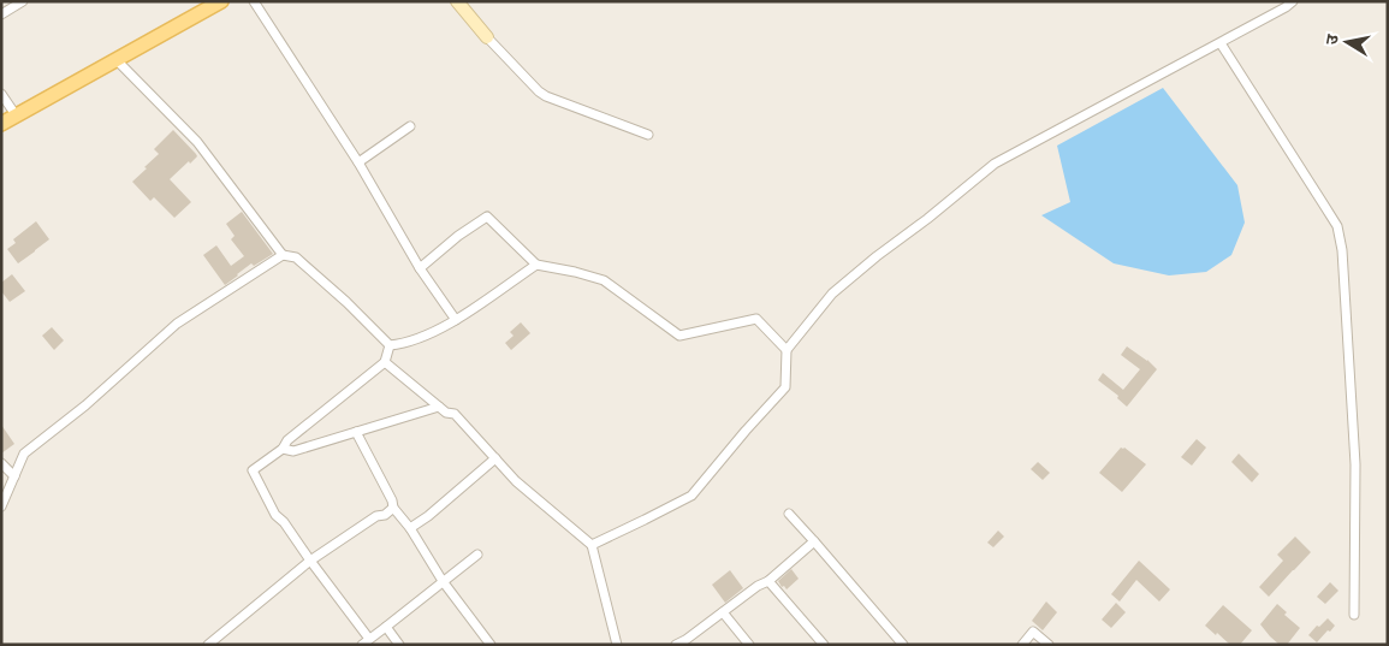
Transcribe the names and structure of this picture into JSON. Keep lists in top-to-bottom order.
{
  "north": "left"
}
